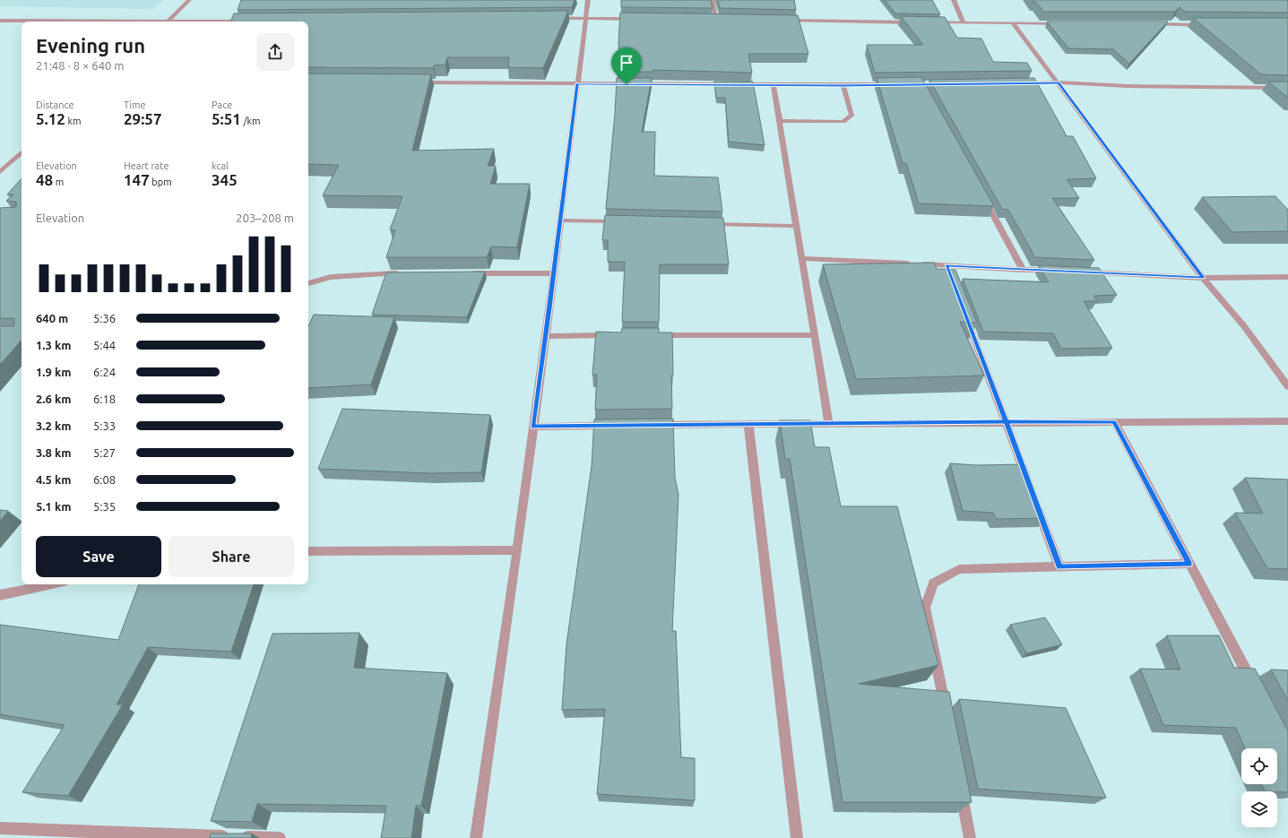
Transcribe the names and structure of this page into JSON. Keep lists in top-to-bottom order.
{
  "page": {
    "heading": ["Evening run", "21:48 · 8 × 640 m"],
    "stats": [
      ["Distance", "5.12 km"],
      ["Time", "29:57"],
      ["Pace", "5:51 /km"],
      ["Elevation", "48 m"],
      ["Heart rate", "147 bpm"],
      ["kcal", "345"]
    ],
    "chart": ["Elevation", "203–208 m"],
    "list": [
      {
        "name": "640 m",
        "note": "5:36"
      },
      {
        "name": "1.3 km",
        "note": "5:44"
      },
      {
        "name": "1.9 km",
        "note": "6:24"
      },
      {
        "name": "2.6 km",
        "note": "6:18"
      },
      {
        "name": "3.2 km",
        "note": "5:33"
      },
      {
        "name": "3.8 km",
        "note": "5:27"
      },
      {
        "name": "4.5 km",
        "note": "6:08"
      },
      {
        "name": "5.1 km",
        "note": "5:35"
      }
    ],
    "buttons": ["Save", "Share"]
  }
}
